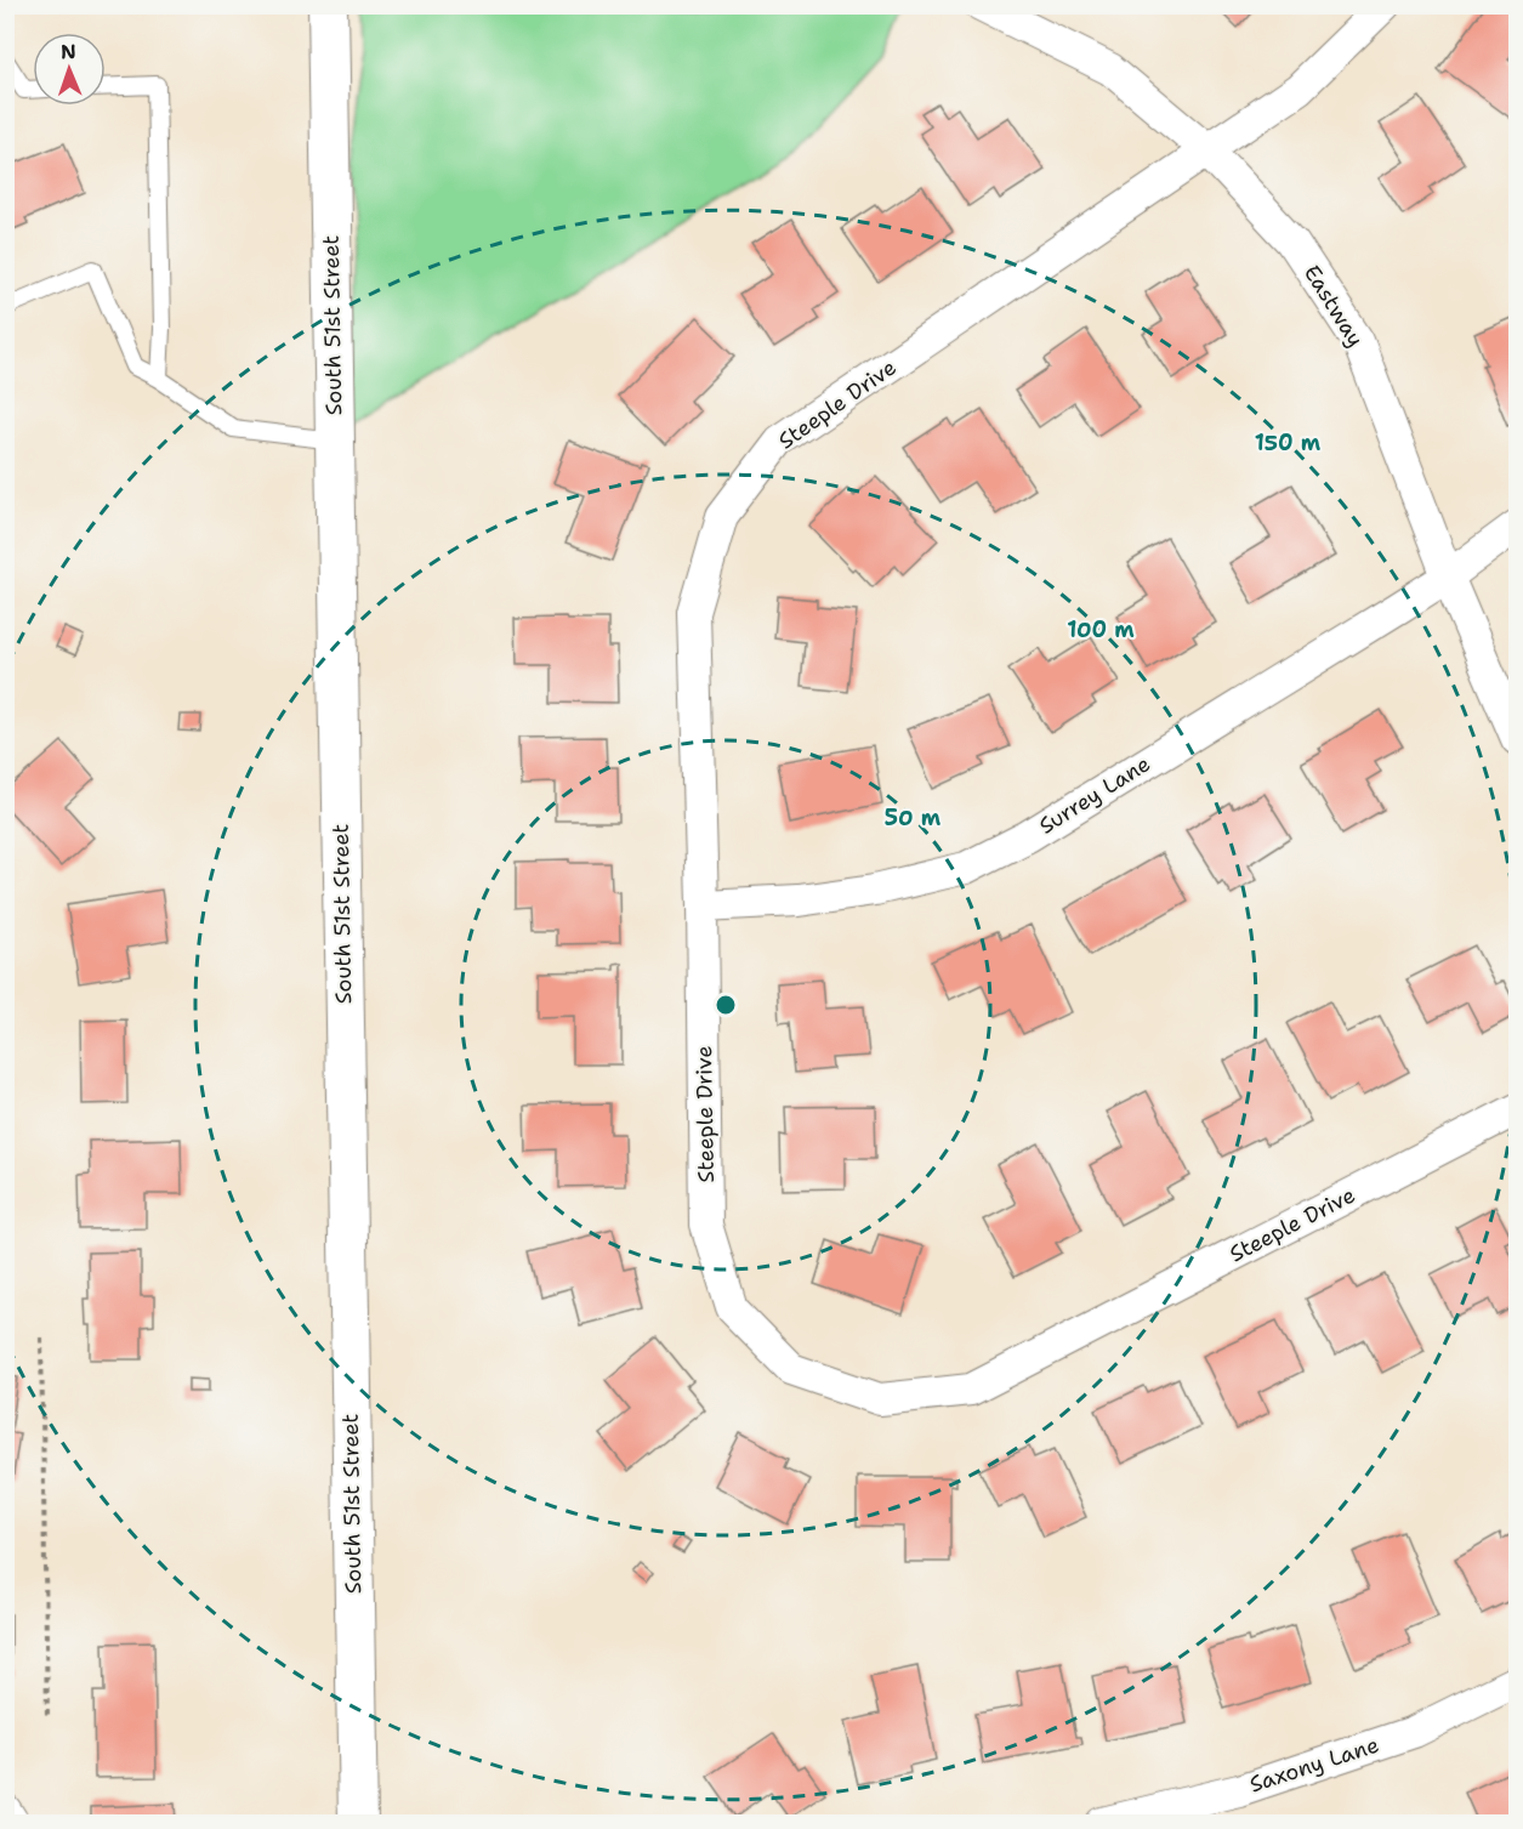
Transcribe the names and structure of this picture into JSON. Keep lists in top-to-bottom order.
{
  "streets": {
    "street": [
      "Eastway",
      "South 51st Street",
      "Steeple Drive",
      "Surrey Lane",
      "Saxony Lane"
    ]
  },
  "crossings": [
    ["Eastway", "Steeple Drive"],
    ["Eastway", "Surrey Lane"],
    ["Steeple Drive", "Surrey Lane"]
  ],
  "north": "top",
  "rings": ["150 m", "100 m", "50 m"]
}
